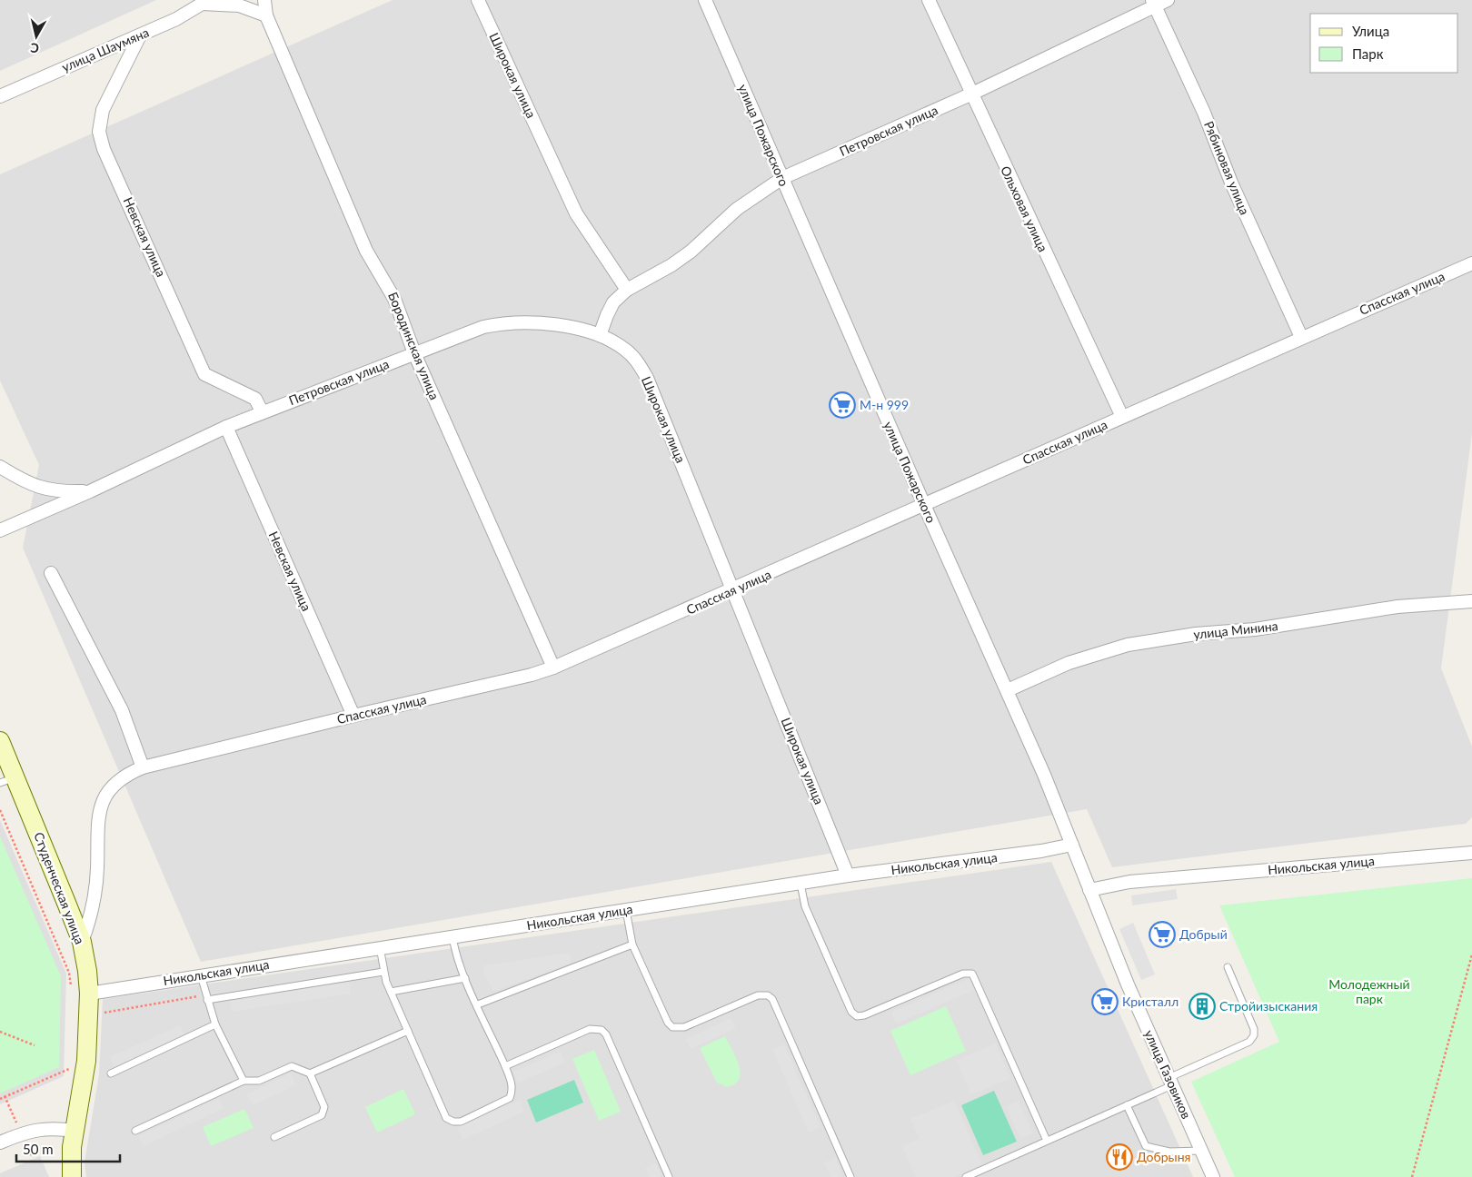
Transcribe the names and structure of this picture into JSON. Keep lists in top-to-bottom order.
{
  "streets": {
    "street": [
      "улица Шаумяна",
      "Широкая улица",
      "Петровская улица",
      "улица Пожарского",
      "Рябиновая улица",
      "Ольховая улица",
      "Невская улица",
      "Спасская улица",
      "Бородинская улица",
      "улица Минина",
      "Никольская улица",
      "Студенческая улица",
      "улица Газовиков"
    ]
  },
  "crossings": [
    ["улица Шаумяна", "Невская улица"],
    ["Широкая улица", "Петровская улица"],
    ["Широкая улица", "Спасская улица"],
    ["Широкая улица", "Никольская улица"],
    ["Петровская улица", "улица Пожарского"],
    ["Петровская улица", "Рябиновая улица"],
    ["Петровская улица", "Ольховая улица"],
    ["Петровская улица", "Невская улица"],
    ["Петровская улица", "Бородинская улица"],
    ["улица Пожарского", "Спасская улица"],
    ["улица Пожарского", "улица Минина"],
    ["улица Пожарского", "Никольская улица"],
    ["улица Пожарского", "улица Газовиков"],
    ["Рябиновая улица", "Спасская улица"],
    ["Ольховая улица", "Спасская улица"],
    ["Невская улица", "Спасская улица"],
    ["Спасская улица", "Бородинская улица"],
    ["Спасская улица", "Студенческая улица"],
    ["Никольская улица", "Студенческая улица"],
    ["Никольская улица", "улица Газовиков"]
  ],
  "parks": ["Молодежный парк"],
  "places": {
    "supermarket": ["М-н 999", "Добрый", "Кристалл"],
    "building": ["Стройизыскания"],
    "restaurant": ["Добрыня"]
  },
  "legend": ["Улица", "Парк"],
  "scale_bar": "50 m",
  "north": "bottom"
}
